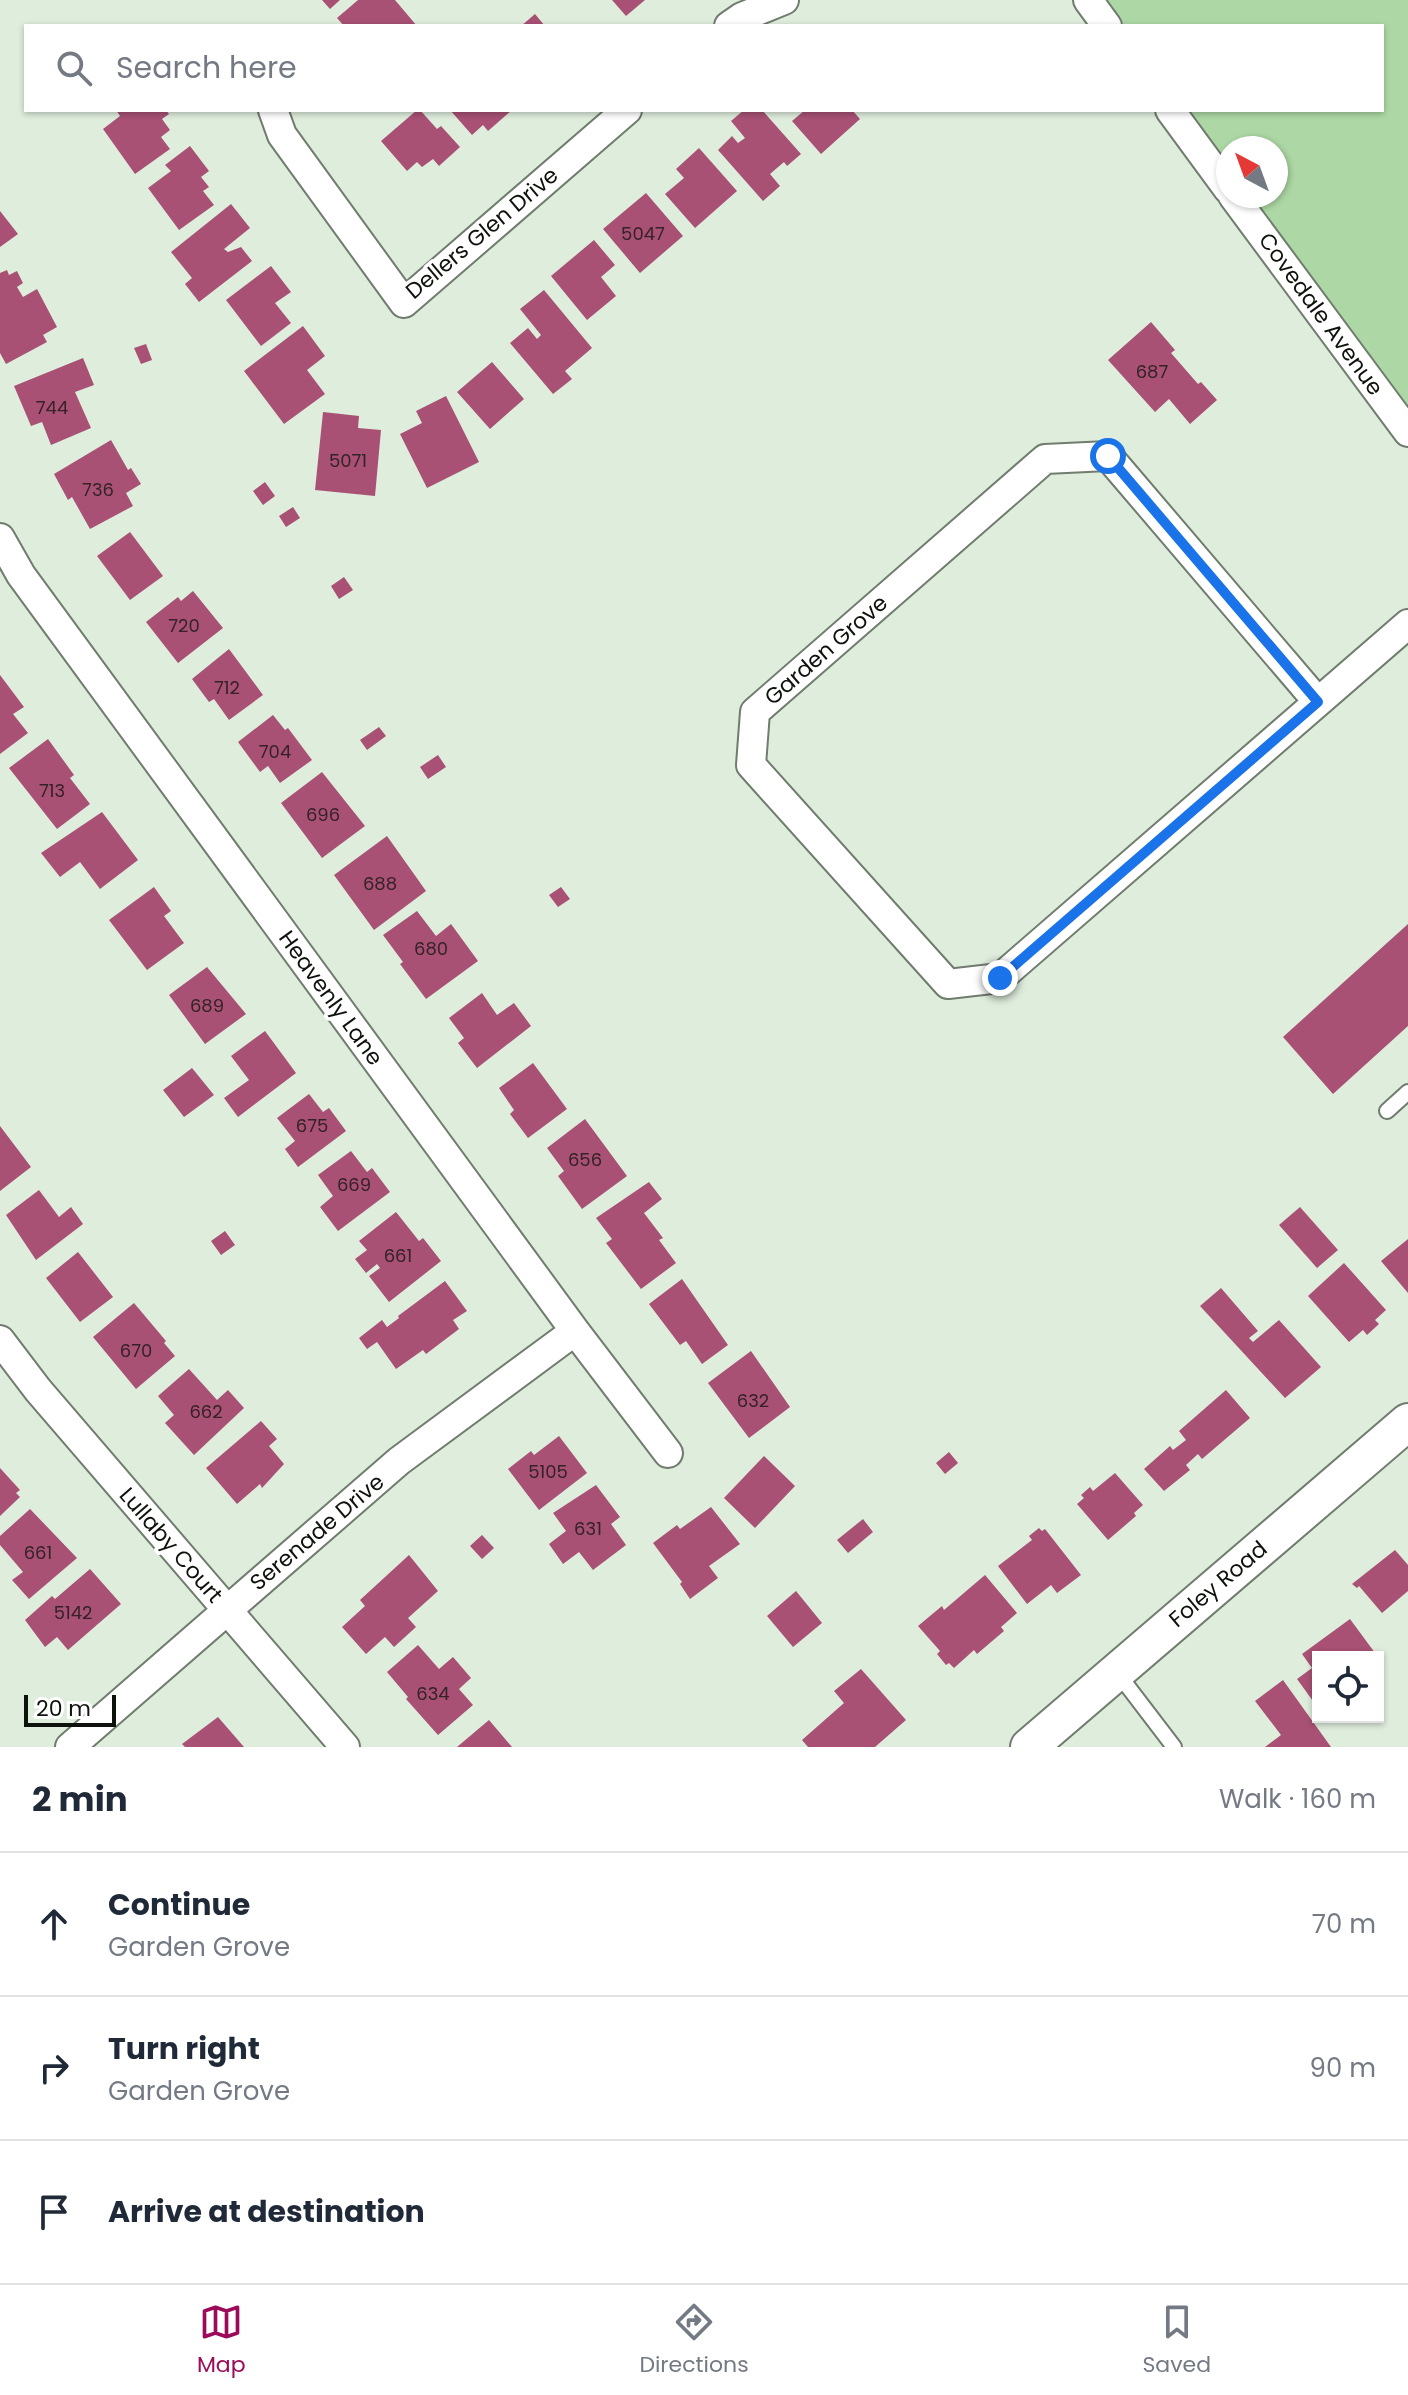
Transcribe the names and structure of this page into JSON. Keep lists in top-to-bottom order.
{
  "streets": {
    "street": [
      "Dellers Glen Drive",
      "Covedale Avenue",
      "Garden Grove",
      "Heavenly Lane",
      "Serenade Drive",
      "Lullaby Court",
      "Foley Road"
    ]
  },
  "crossings": [
    ["Heavenly Lane", "Serenade Drive"],
    ["Serenade Drive", "Lullaby Court"]
  ],
  "house_numbers": [
    "5047",
    "687",
    "744",
    "5071",
    "736",
    "720",
    "712",
    "704",
    "713",
    "696",
    "688",
    "680",
    "689",
    "675",
    "656",
    "669",
    "661",
    "670",
    "632",
    "662",
    "5105",
    "631",
    "661",
    "5142",
    "634"
  ],
  "scale_bar": "20 m",
  "north": "top left",
  "page": {
    "search": "Search here",
    "scale": "20 m",
    "heading": ["2 min", "Walk · 160 m"],
    "list": [
      ["Continue", "Garden Grove", "70 m"],
      ["Turn right", "Garden Grove", "90 m"],
      "Arrive at destination"
    ],
    "nav": ["Map", "Directions", "Saved"]
  }
}
